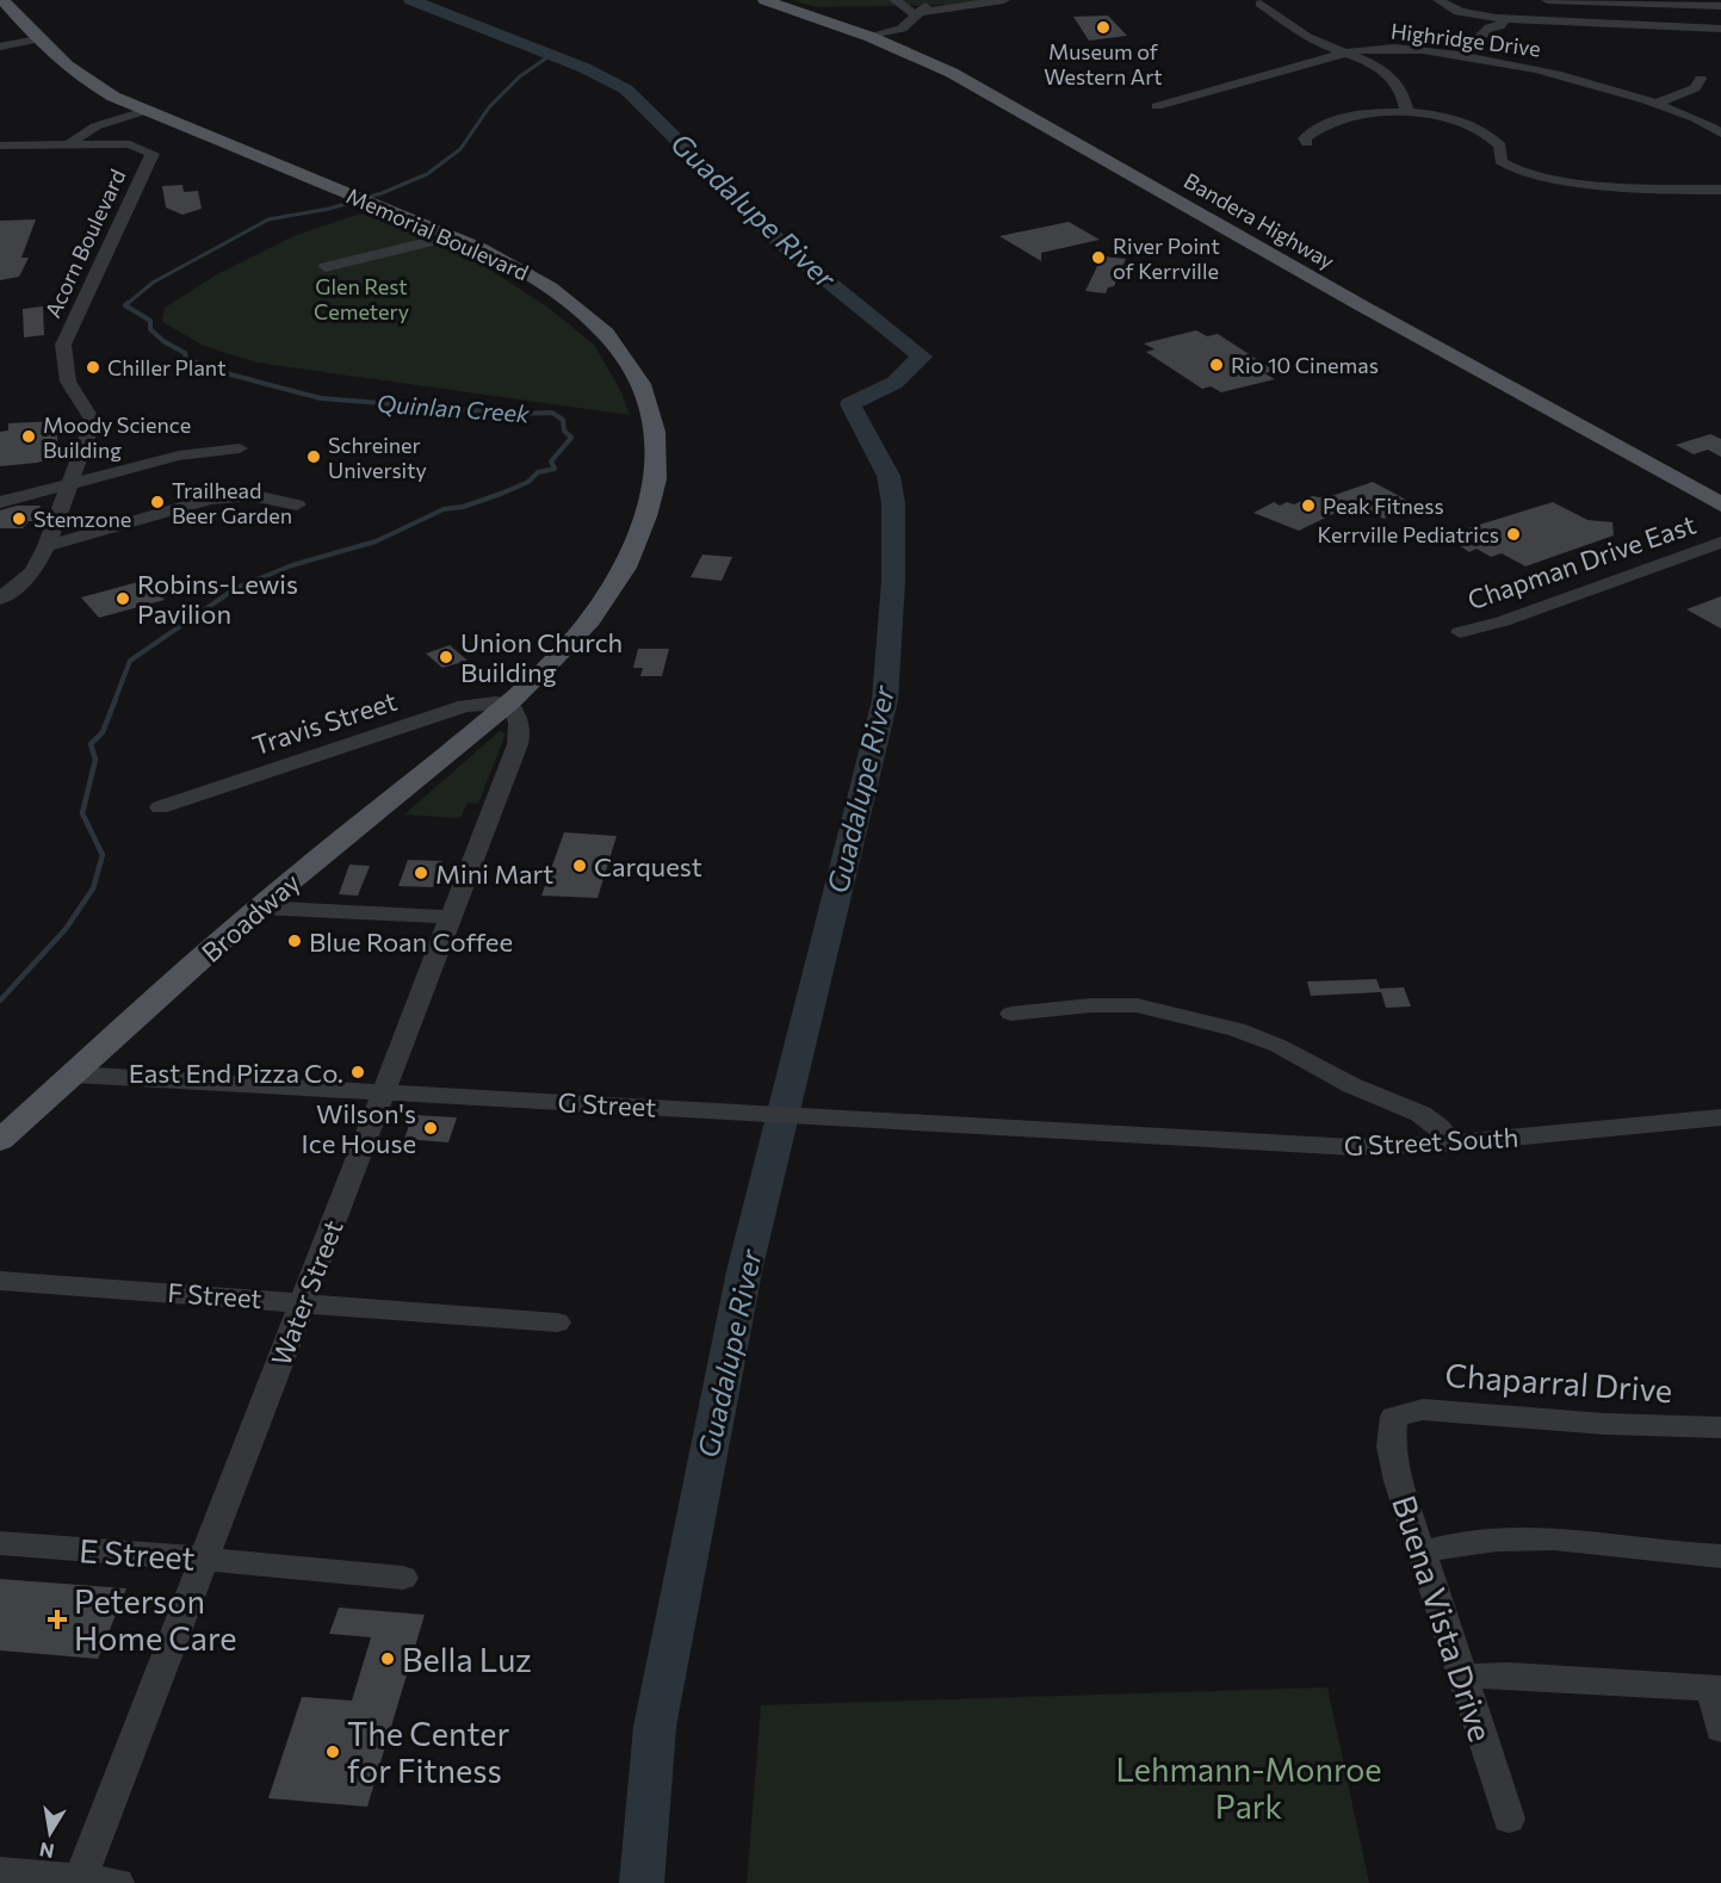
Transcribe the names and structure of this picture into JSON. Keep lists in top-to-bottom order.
{
  "streets": {
    "main road": ["Bandera Highway", "Memorial Boulevard", "Broadway"],
    "street": [
      "Highridge Drive",
      "Acorn Boulevard",
      "Chapman Drive East",
      "Travis Street",
      "G Street",
      "G Street South",
      "Water Street",
      "F Street",
      "Chaparral Drive",
      "E Street",
      "Buena Vista Drive"
    ]
  },
  "crossings": [
    ["Memorial Boulevard", "Travis Street"],
    ["Memorial Boulevard", "Broadway"],
    ["Memorial Boulevard", "Water Street"],
    ["Travis Street", "Broadway"],
    ["Travis Street", "Water Street"],
    ["Broadway", "G Street"],
    ["Broadway", "Water Street"],
    ["G Street", "G Street South"],
    ["G Street", "Water Street"],
    ["Water Street", "F Street"],
    ["Water Street", "E Street"],
    ["Chaparral Drive", "Buena Vista Drive"]
  ],
  "water": ["Guadalupe River", "Quinlan Creek"],
  "parks": ["Glen Rest Cemetery", "Lehmann-Monroe Park"],
  "places": {
    "other": [
      "Museum of Western Art",
      "River Point of Kerrville",
      "Rio 10 Cinemas",
      "Chiller Plant",
      "Moody Science Building",
      "Schreiner University",
      "Trailhead Beer Garden",
      "Peak Fitness",
      "Stemzone",
      "Kerrville Pediatrics",
      "Robins-Lewis Pavilion",
      "Union Church Building",
      "Carquest",
      "Mini Mart",
      "Blue Roan Coffee",
      "East End Pizza Co.",
      "Wilson's Ice House",
      "Bella Luz",
      "The Center for Fitness"
    ],
    "health": ["Peterson Home Care"]
  },
  "north": "bottom"
}
